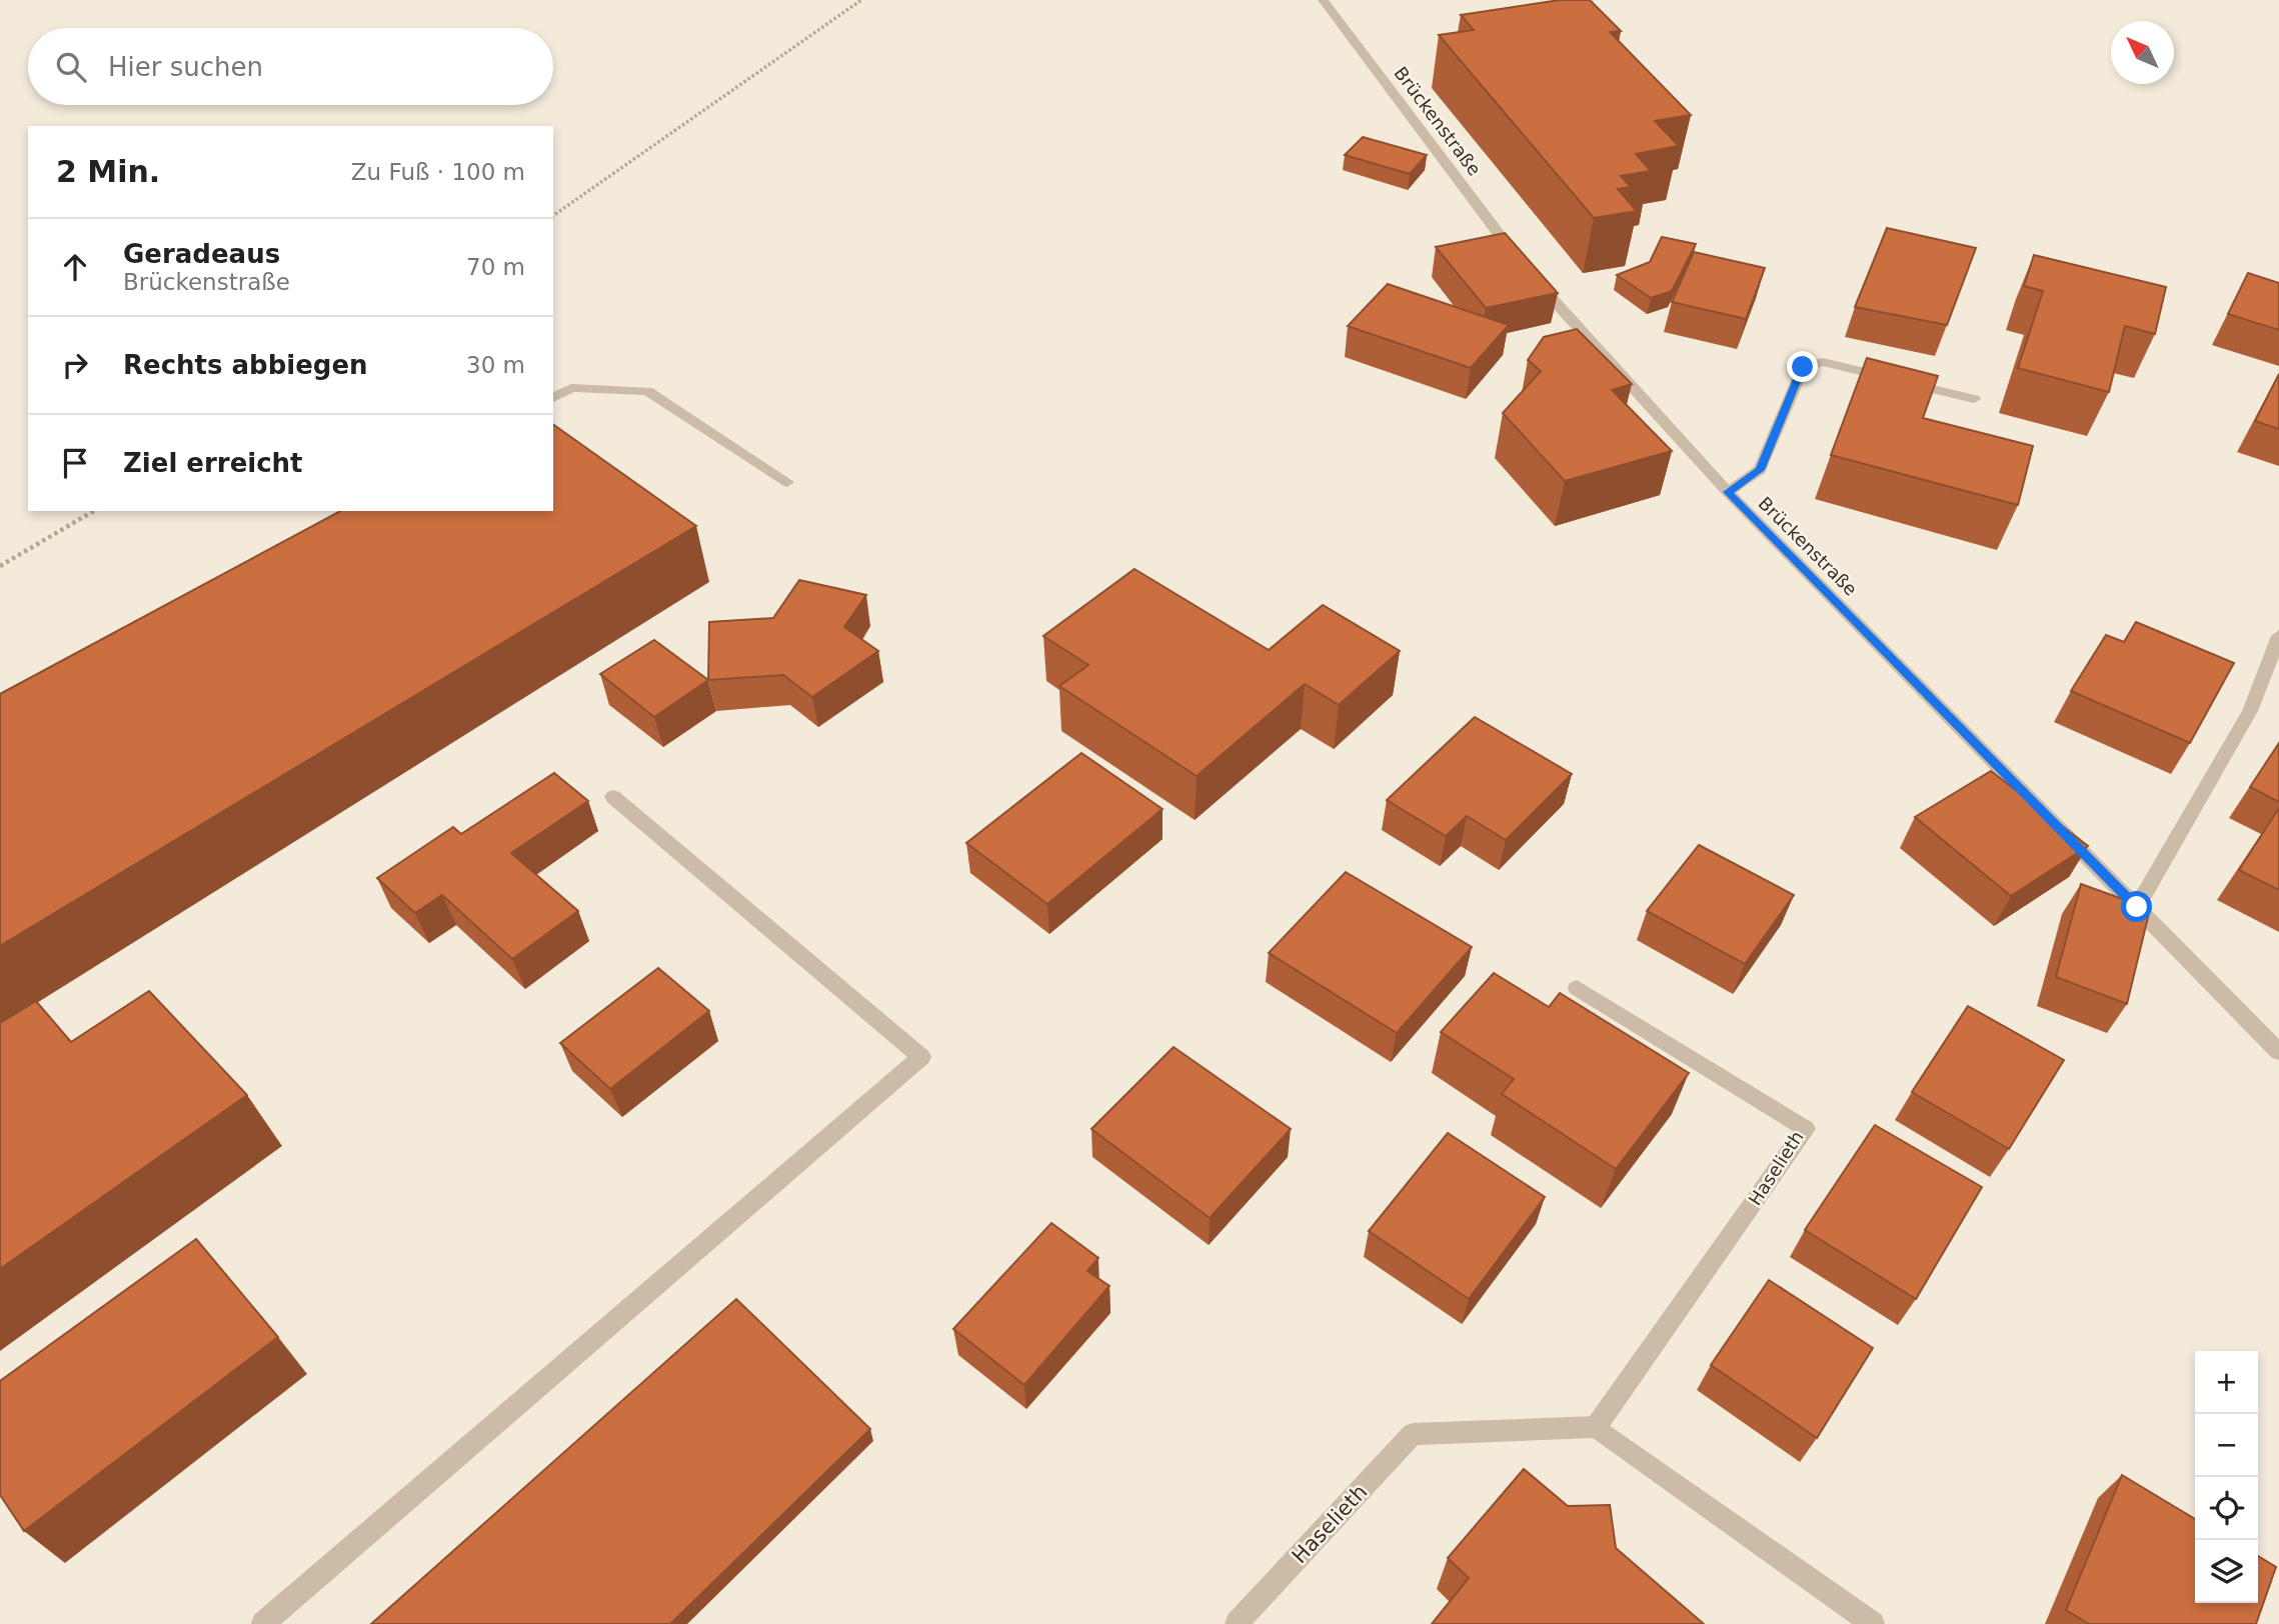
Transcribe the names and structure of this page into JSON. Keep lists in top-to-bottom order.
{
  "streets": {
    "street": ["Brückenstraße", "Haselieth"]
  },
  "north": "top left",
  "page": {
    "search": "Hier suchen",
    "heading": ["2 Min.", "Zu Fuß · 100 m"],
    "list": [
      ["Geradeaus", "Brückenstraße", "70 m"],
      ["Rechts abbiegen", "30 m"],
      "Ziel erreicht"
    ],
    "map_buttons": ["+", "−"]
  }
}
